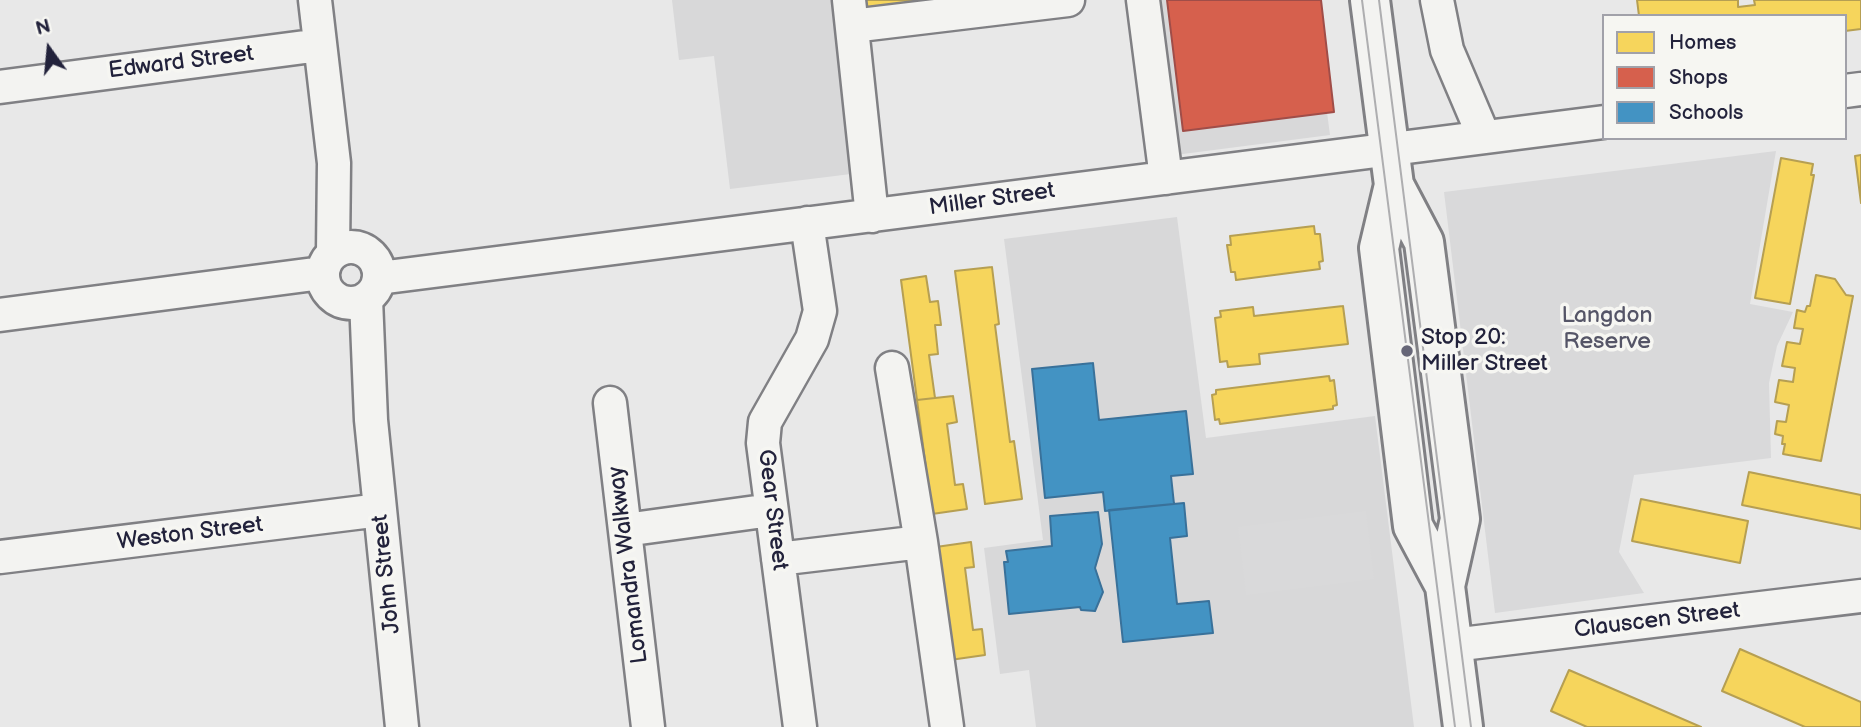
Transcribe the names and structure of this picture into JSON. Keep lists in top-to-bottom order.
{
  "streets": {
    "street": [
      "Edward Street",
      "Miller Street",
      "Gear Street",
      "Weston Street",
      "Lomandra Walkway",
      "John Street",
      "Clauscen Street"
    ]
  },
  "crossings": [
    ["Miller Street", "Gear Street"],
    ["Miller Street", "John Street"],
    ["Weston Street", "John Street"]
  ],
  "parks": ["Langdon Reserve"],
  "places": ["Stop 20: Miller Street"],
  "legend": ["Homes", "Shops", "Schools"],
  "north": "top"
}
